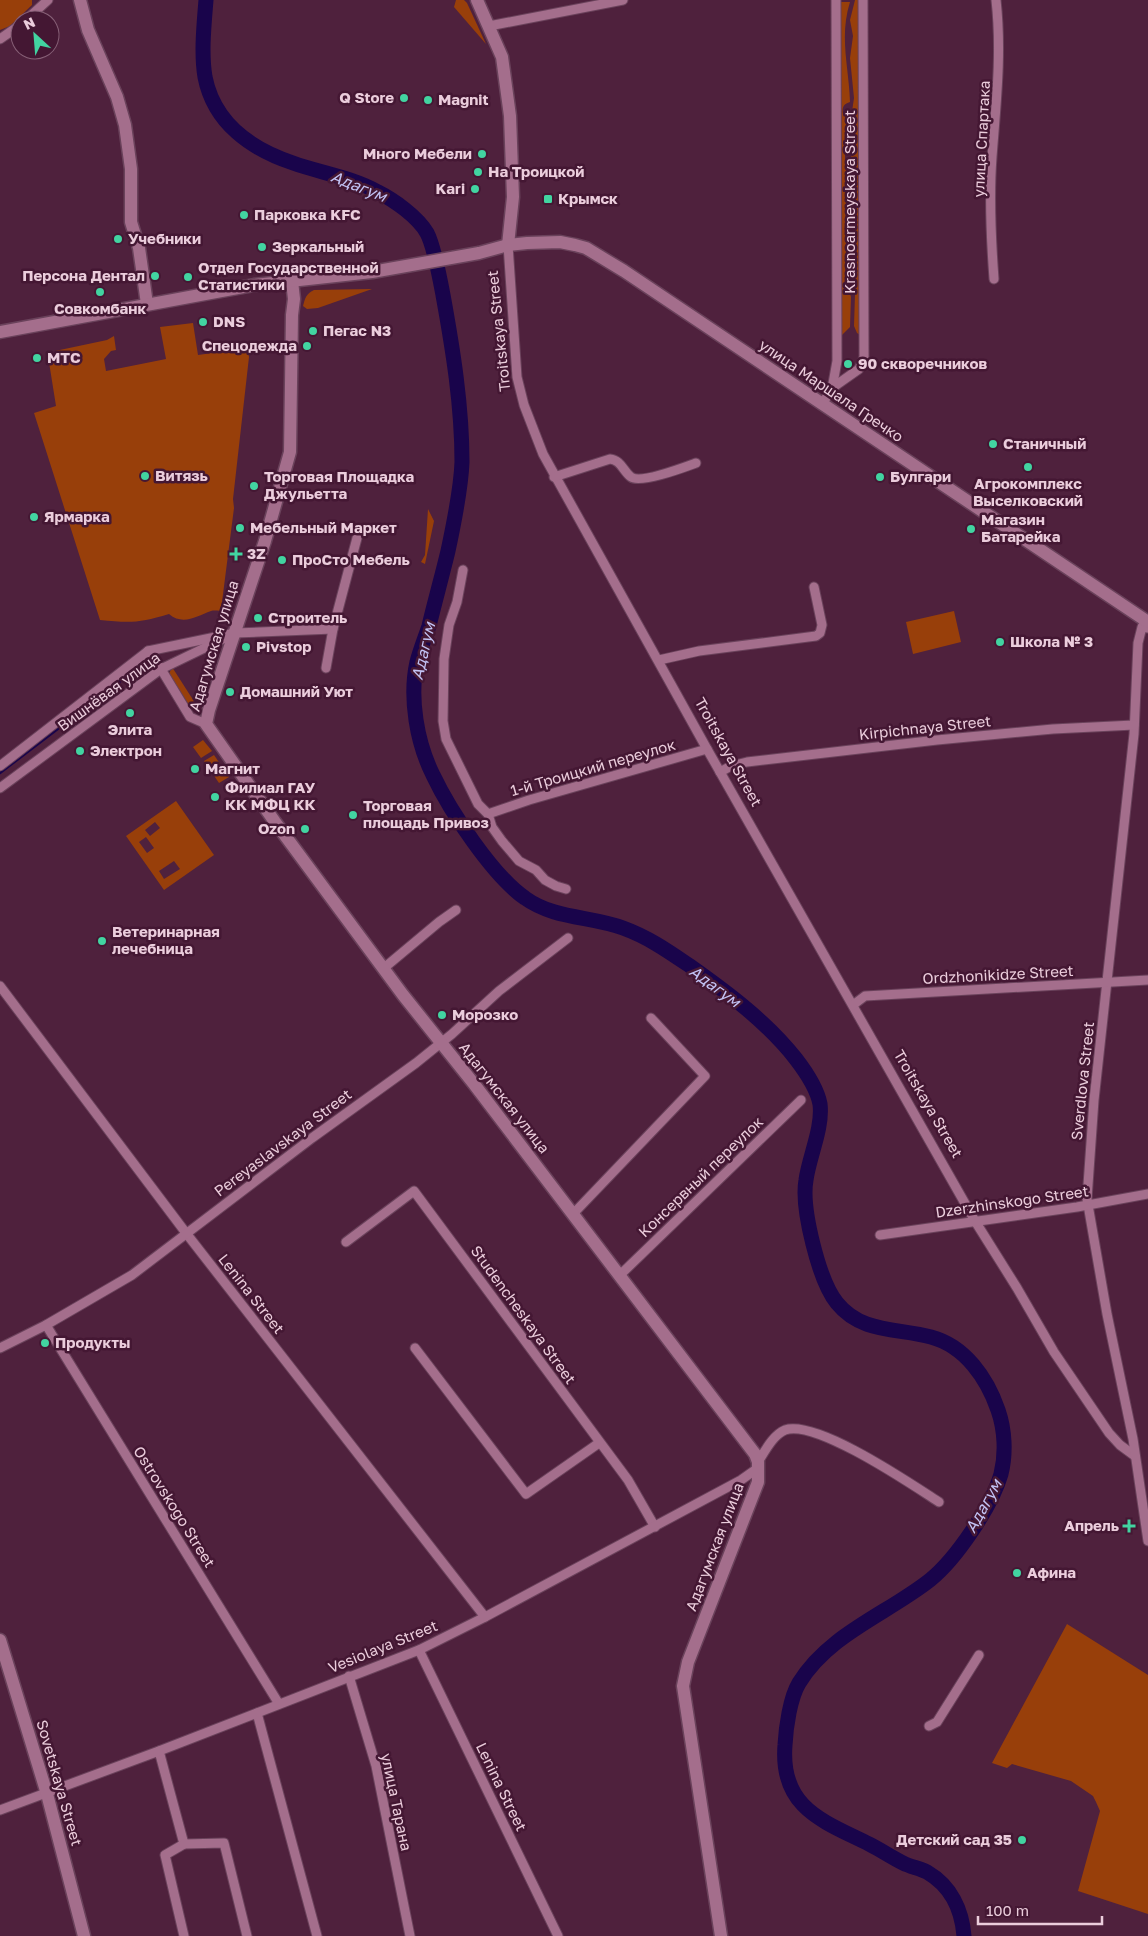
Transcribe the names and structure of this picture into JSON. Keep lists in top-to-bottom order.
{
  "streets": {
    "main road": [
      "Troitskaya Street",
      "улица Маршала Гречко",
      "Адагумская улица",
      "Sovetskaya Street"
    ],
    "street": [
      "улица Спартака",
      "Krasnoarmeyskaya Street",
      "Вишнёвая улица",
      "Kirpichnaya Street",
      "1-й Троицкий переулок",
      "Ordzhonikidze Street",
      "Sverdlova Street",
      "Pereyaslavskaya Street",
      "Консервный переулок",
      "Dzerzhinskogo Street",
      "Lenina Street",
      "Studencheskaya Street",
      "Ostrovskogo Street",
      "Vesiolaya Street",
      "улица Тарана"
    ]
  },
  "crossings": [
    ["Krasnoarmeyskaya Street", "улица Маршала Гречко"],
    ["Troitskaya Street", "улица Маршала Гречко"],
    ["Troitskaya Street", "Kirpichnaya Street"],
    ["Troitskaya Street", "1-й Троицкий переулок"],
    ["Troitskaya Street", "Ordzhonikidze Street"],
    ["Troitskaya Street", "Sverdlova Street"],
    ["Troitskaya Street", "Dzerzhinskogo Street"],
    ["улица Маршала Гречко", "Адагумская улица"],
    ["Адагумская улица", "Вишнёвая улица"],
    ["Адагумская улица", "Pereyaslavskaya Street"],
    ["Адагумская улица", "Консервный переулок"],
    ["Адагумская улица", "Vesiolaya Street"],
    ["Kirpichnaya Street", "Sverdlova Street"],
    ["Ordzhonikidze Street", "Sverdlova Street"],
    ["Sverdlova Street", "Dzerzhinskogo Street"],
    ["Pereyaslavskaya Street", "Lenina Street"],
    ["Pereyaslavskaya Street", "Ostrovskogo Street"],
    ["Lenina Street", "Vesiolaya Street"],
    ["Studencheskaya Street", "Vesiolaya Street"],
    ["Ostrovskogo Street", "Vesiolaya Street"],
    ["Vesiolaya Street", "Sovetskaya Street"],
    ["Vesiolaya Street", "улица Тарана"]
  ],
  "water": ["Адагум"],
  "places": {
    "other": [
      "Q Store",
      "Magnit",
      "Много Мебели",
      "На Троицкой",
      "Kari",
      "Парковка KFC",
      "Учебники",
      "Зеркальный",
      "Персона Дентал",
      "Отдел Государственной Статистики",
      "Совкомбанк",
      "DNS",
      "Пегас N3",
      "Спецодежда",
      "МТС",
      "90 скворечников",
      "Станичный",
      "Агрокомплекс Выселковский",
      "Витязь",
      "Булгари",
      "Торговая Площадка Джульетта",
      "Ярмарка",
      "Мебельный Маркет",
      "Магазин Батарейка",
      "ПроСто Мебель",
      "Строитель",
      "Школа № 3",
      "Pivstop",
      "Домашний Уют",
      "Элита",
      "Электрон",
      "Магнит",
      "Филиал ГАУ КК МФЦ КК",
      "Торговая площадь Привоз",
      "Ozon",
      "Ветеринарная лечебница",
      "Морозко",
      "Продукты",
      "Афина",
      "Детский сад 35"
    ],
    "transit": ["Крымск"],
    "health": ["3Z", "Апрель"]
  },
  "scale_bar": "100 m",
  "north": "top left"
}
